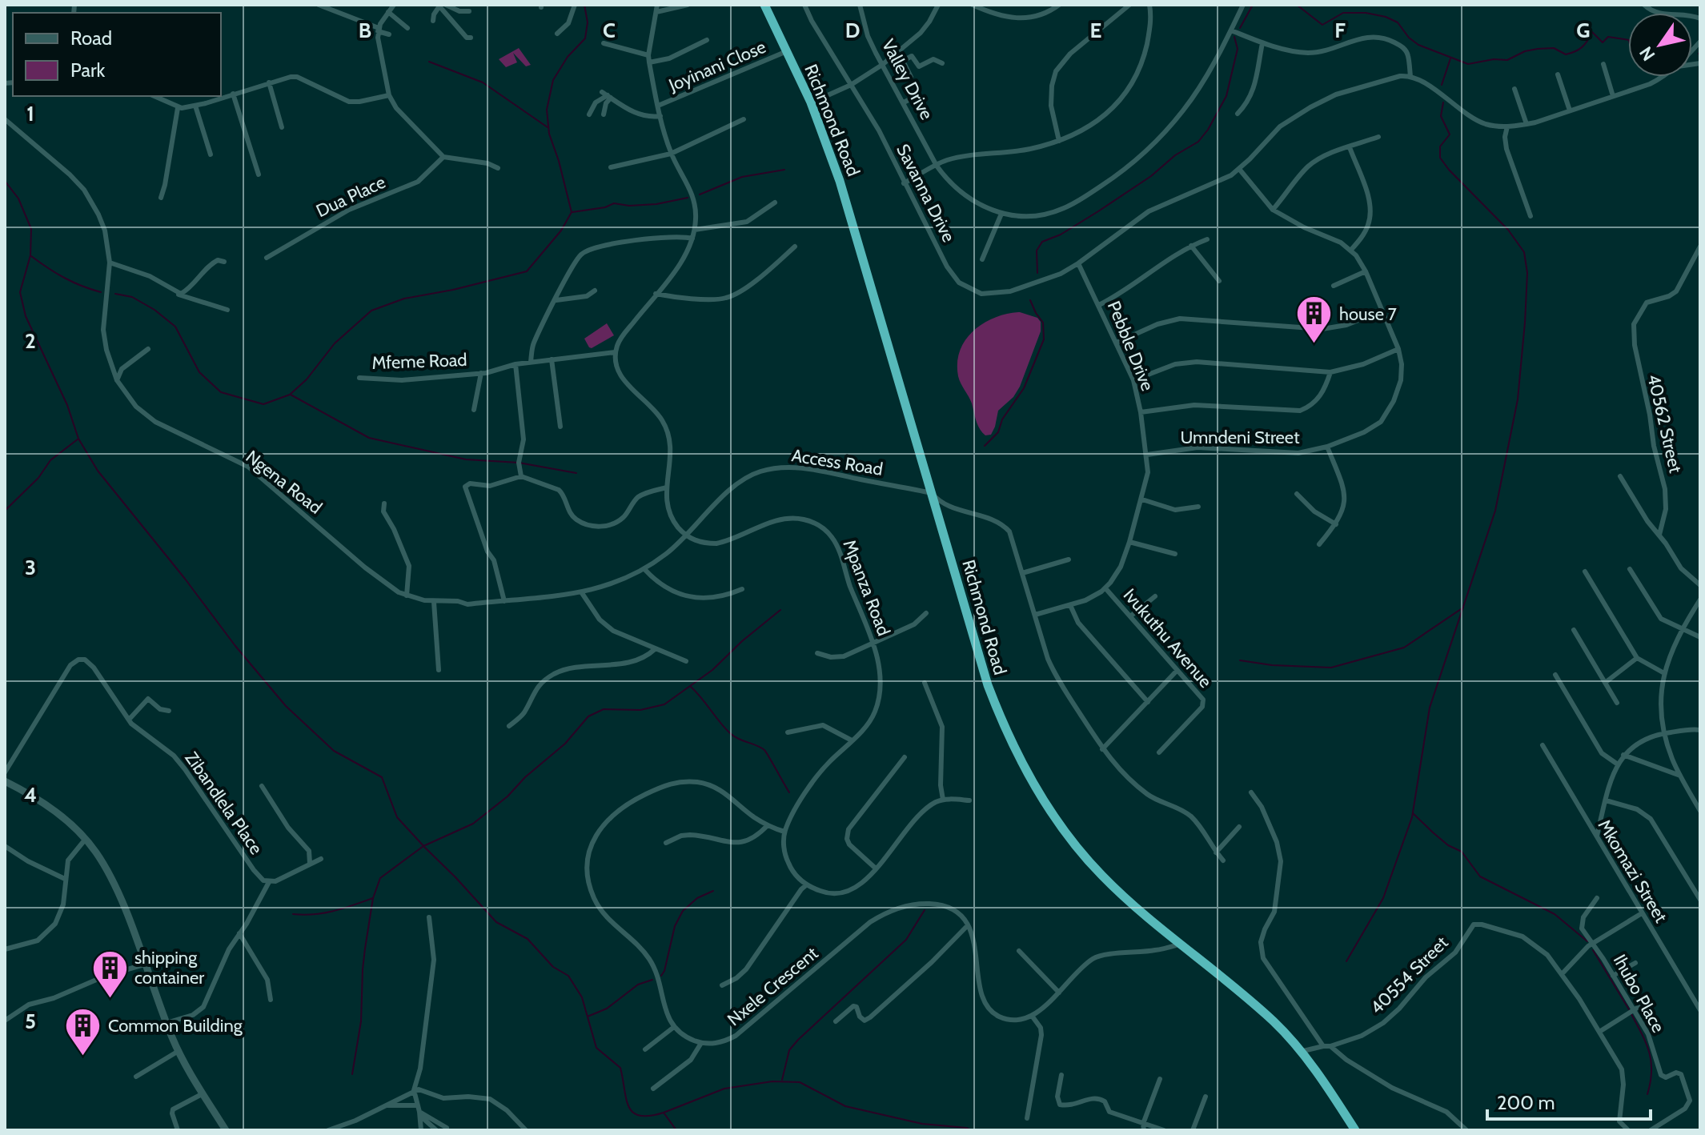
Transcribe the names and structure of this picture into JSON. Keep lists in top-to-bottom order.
{
  "streets": {
    "highway": ["Richmond Road"],
    "street": [
      "Joyinani Close",
      "Valley Drive",
      "Savanna Drive",
      "Dua Place",
      "Pebble Drive",
      "Mfeme Road",
      "40562 Street",
      "Umndeni Street",
      "Access Road",
      "Ngena Road",
      "Mpanza Road",
      "Ivukuthu Avenue",
      "Zibandlela Place",
      "Mkomazi Street",
      "40554 Street",
      "Nxele Crescent",
      "Ihubo Place"
    ]
  },
  "crossings": [
    ["Joyinani Close", "Richmond Road"],
    ["Richmond Road", "Access Road"],
    ["Savanna Drive", "Pebble Drive"],
    ["Savanna Drive", "Umndeni Street"],
    ["Pebble Drive", "Umndeni Street"],
    ["Pebble Drive", "Ivukuthu Avenue"],
    ["Access Road", "Ngena Road"],
    ["Access Road", "Mpanza Road"],
    ["Ngena Road", "Mpanza Road"]
  ],
  "places": {
    "building": ["house 7", "shipping container", "Common Building"]
  },
  "legend": ["Road", "Park"],
  "scale_bar": "200 m",
  "north": "bottom left",
  "grid": {
    "columns": [
      "B",
      "C",
      "D",
      "E",
      "F",
      "G"
    ],
    "rows": [
      "1",
      "2",
      "3",
      "4",
      "5"
    ]
  }
}
